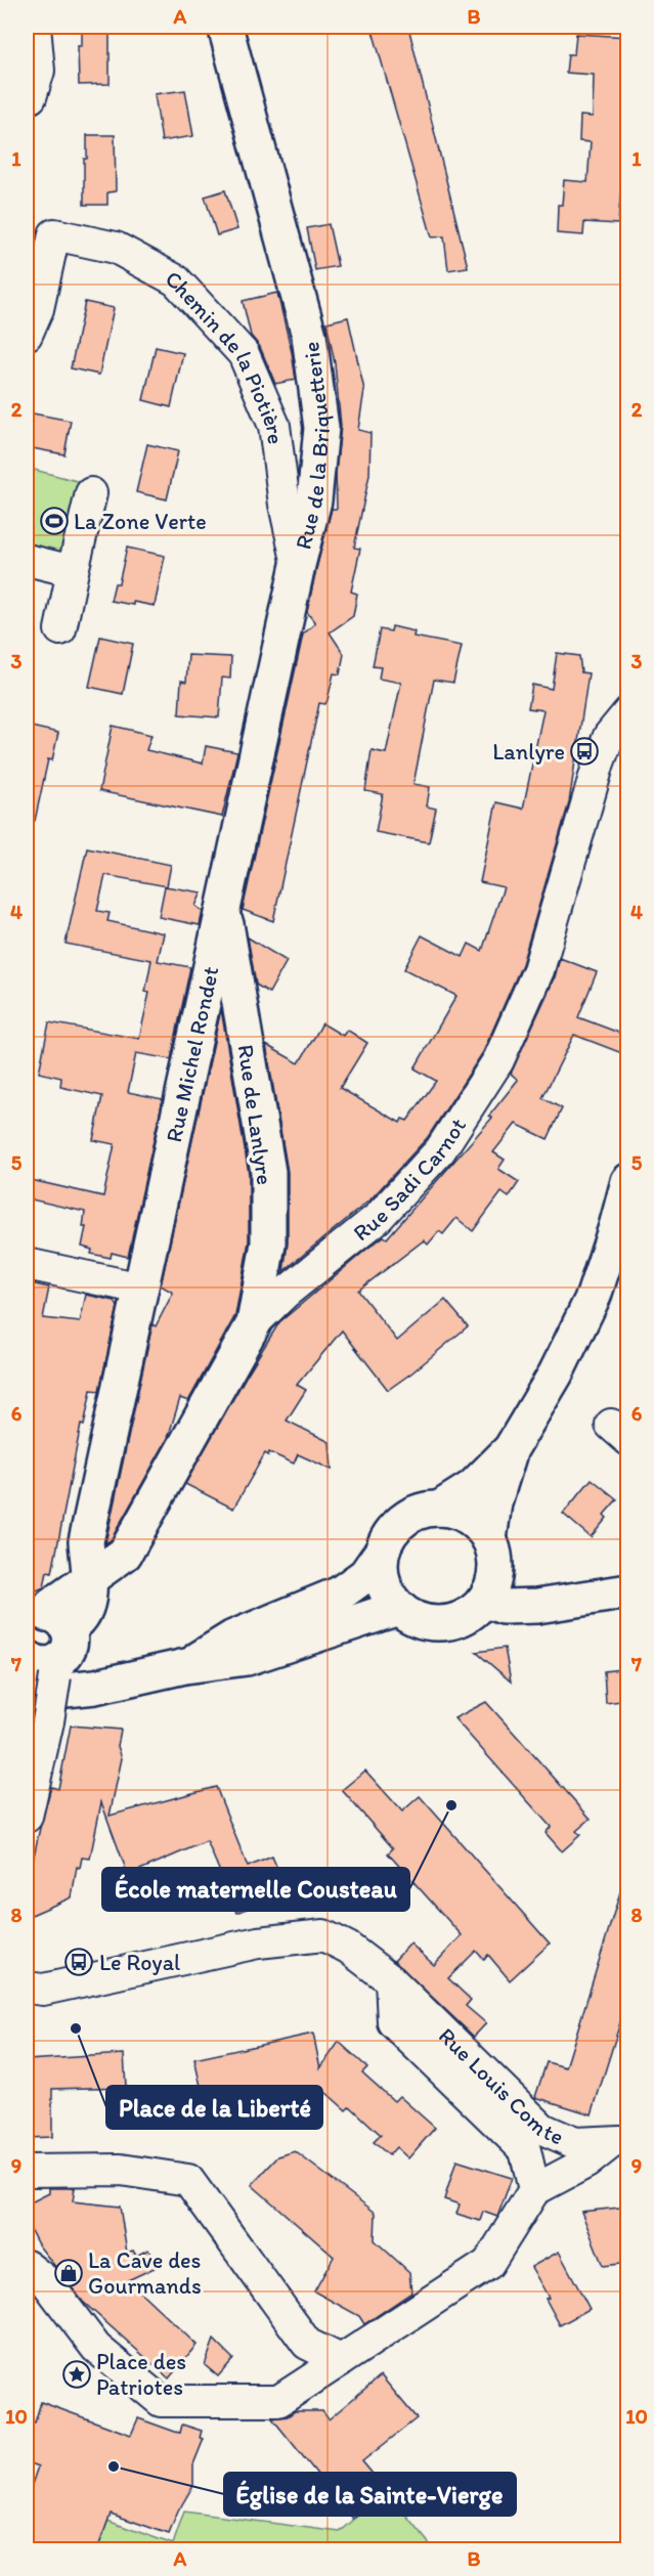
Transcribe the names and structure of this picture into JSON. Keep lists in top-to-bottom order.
{
  "streets": {
    "main road": [
      "Rue de la Briquetterie",
      "Rue Michel Rondet",
      "Rue de Lanlyre",
      "Rue Sadi Carnot"
    ],
    "street": ["Chemin de la Piotière", "Rue Louis Comte"]
  },
  "crossings": [
    ["Chemin de la Piotière", "Rue de la Briquetterie"],
    ["Chemin de la Piotière", "Rue Michel Rondet"],
    ["Rue de la Briquetterie", "Rue Michel Rondet"],
    ["Rue Michel Rondet", "Rue de Lanlyre"],
    ["Rue Michel Rondet", "Rue Sadi Carnot"],
    ["Rue de Lanlyre", "Rue Sadi Carnot"]
  ],
  "places": {
    "sports": ["La Zone Verte"],
    "bus stop": ["Lanlyre", "Le Royal"],
    "other": ["École maternelle Cousteau", "Place de la Liberté", "Église de la Sainte-Vierge"],
    "shop": ["La Cave des Gourmands"],
    "place": ["Place des Patriotes"]
  },
  "grid": {
    "columns": ["A", "B"],
    "rows": [
      "1",
      "2",
      "3",
      "4",
      "5",
      "6",
      "7",
      "8",
      "9",
      "10"
    ]
  }
}
